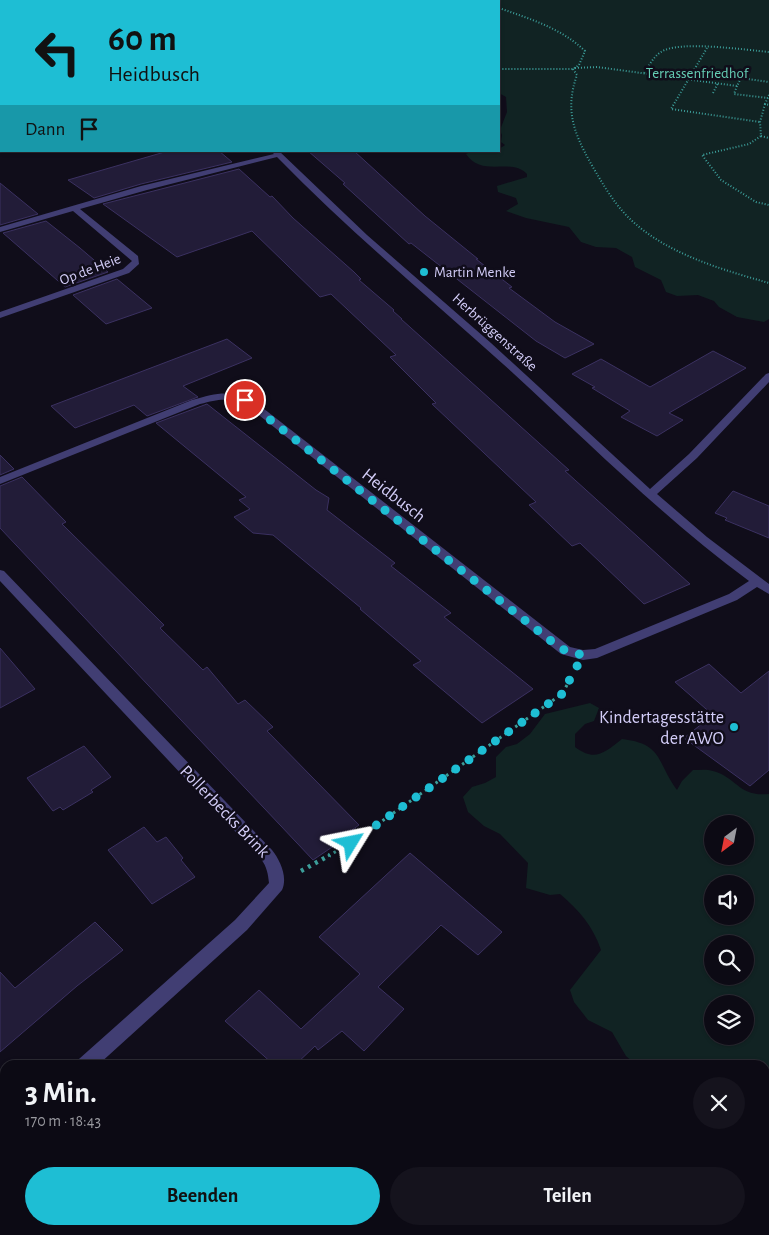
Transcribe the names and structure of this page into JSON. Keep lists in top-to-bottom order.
{
  "streets": {
    "street": [
      "Op de Heie",
      "Herbrüggenstraße",
      "Heidbusch",
      "Pollerbecks Brink"
    ]
  },
  "parks": ["Terrassenfriedhof"],
  "places": ["Martin Menke", "Kindertagesstätte der AWO"],
  "north": "bottom left",
  "page": {
    "turn": ["60 m", "Heidbusch"],
    "then": "Dann",
    "heading": ["3 Min.", "170 m · 18:43"],
    "buttons": ["Beenden", "Teilen"]
  }
}
